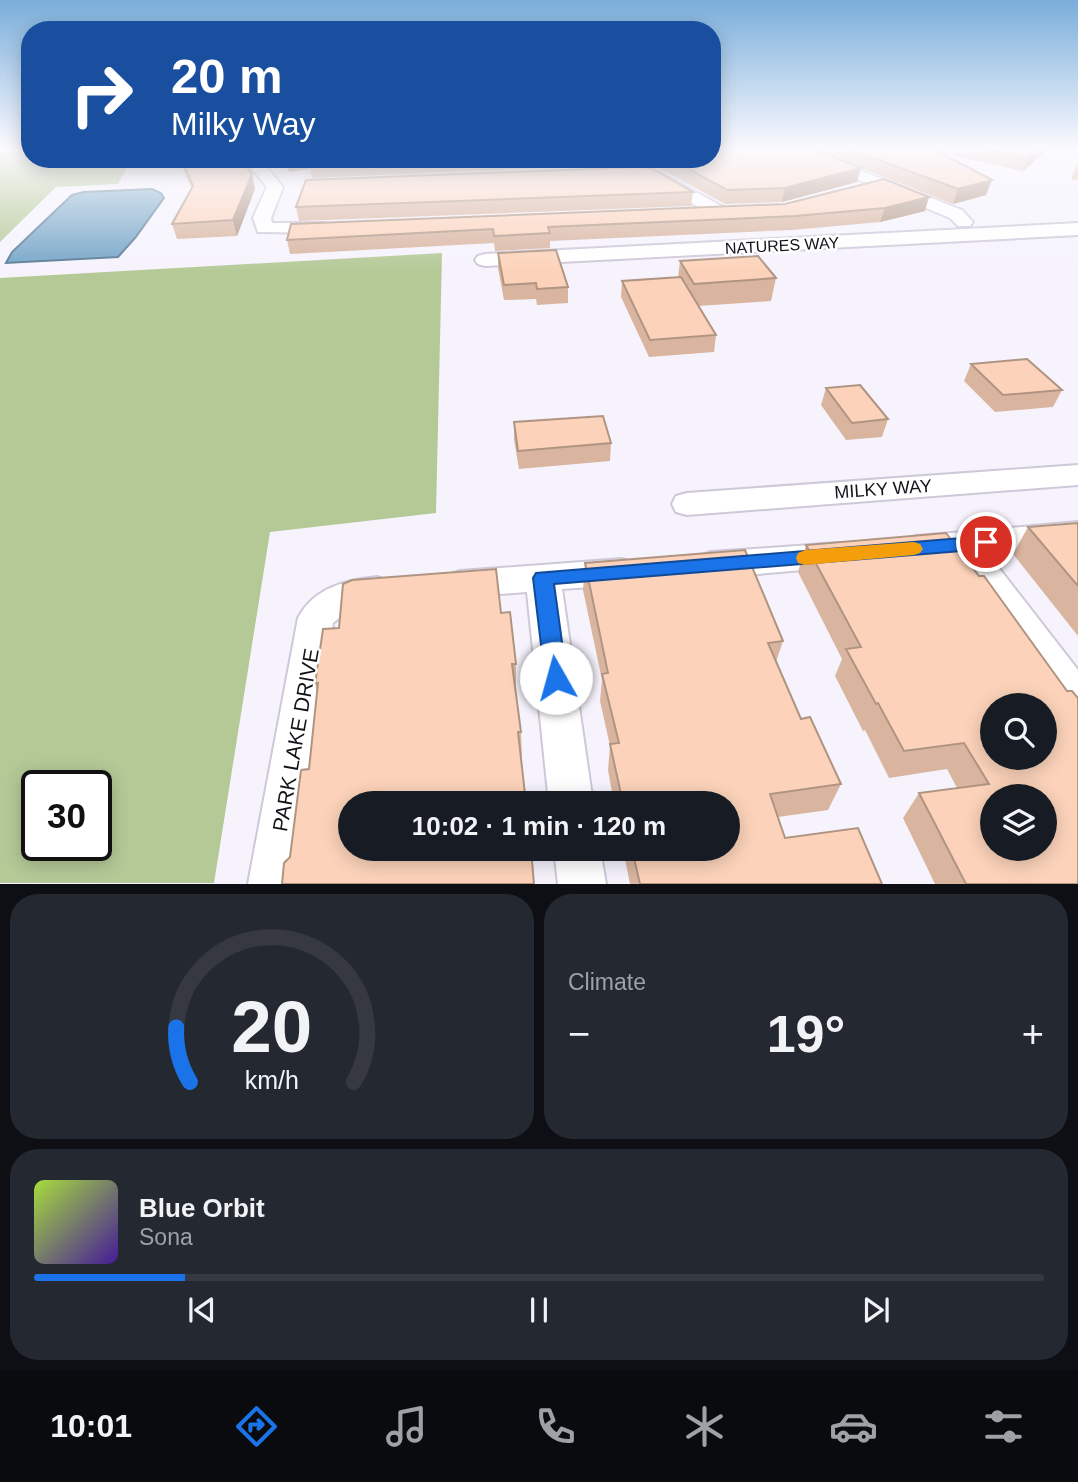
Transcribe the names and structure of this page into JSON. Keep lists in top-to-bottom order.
{
  "streets": {
    "street": ["NATURES WAY", "MILKY WAY", "PARK LAKE DRIVE"]
  },
  "page": {
    "turn": ["20 m", "Milky Way"],
    "limit": "30",
    "trip": "10:02 · 1 min · 120 m",
    "tile": "Climate",
    "heat": ["−", "19°", "+"],
    "song": ["Blue Orbit", "Sona"],
    "tabs": "10:01",
    "gauge": ["20", "km/h"]
  }
}
